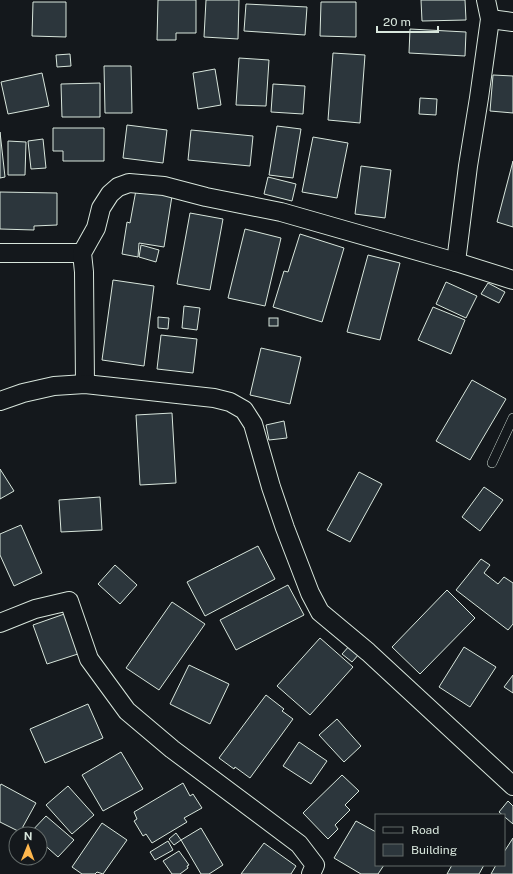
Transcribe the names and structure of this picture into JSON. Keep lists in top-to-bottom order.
{
  "legend": ["Road", "Building"],
  "scale_bar": "20 m",
  "north": "top"
}
